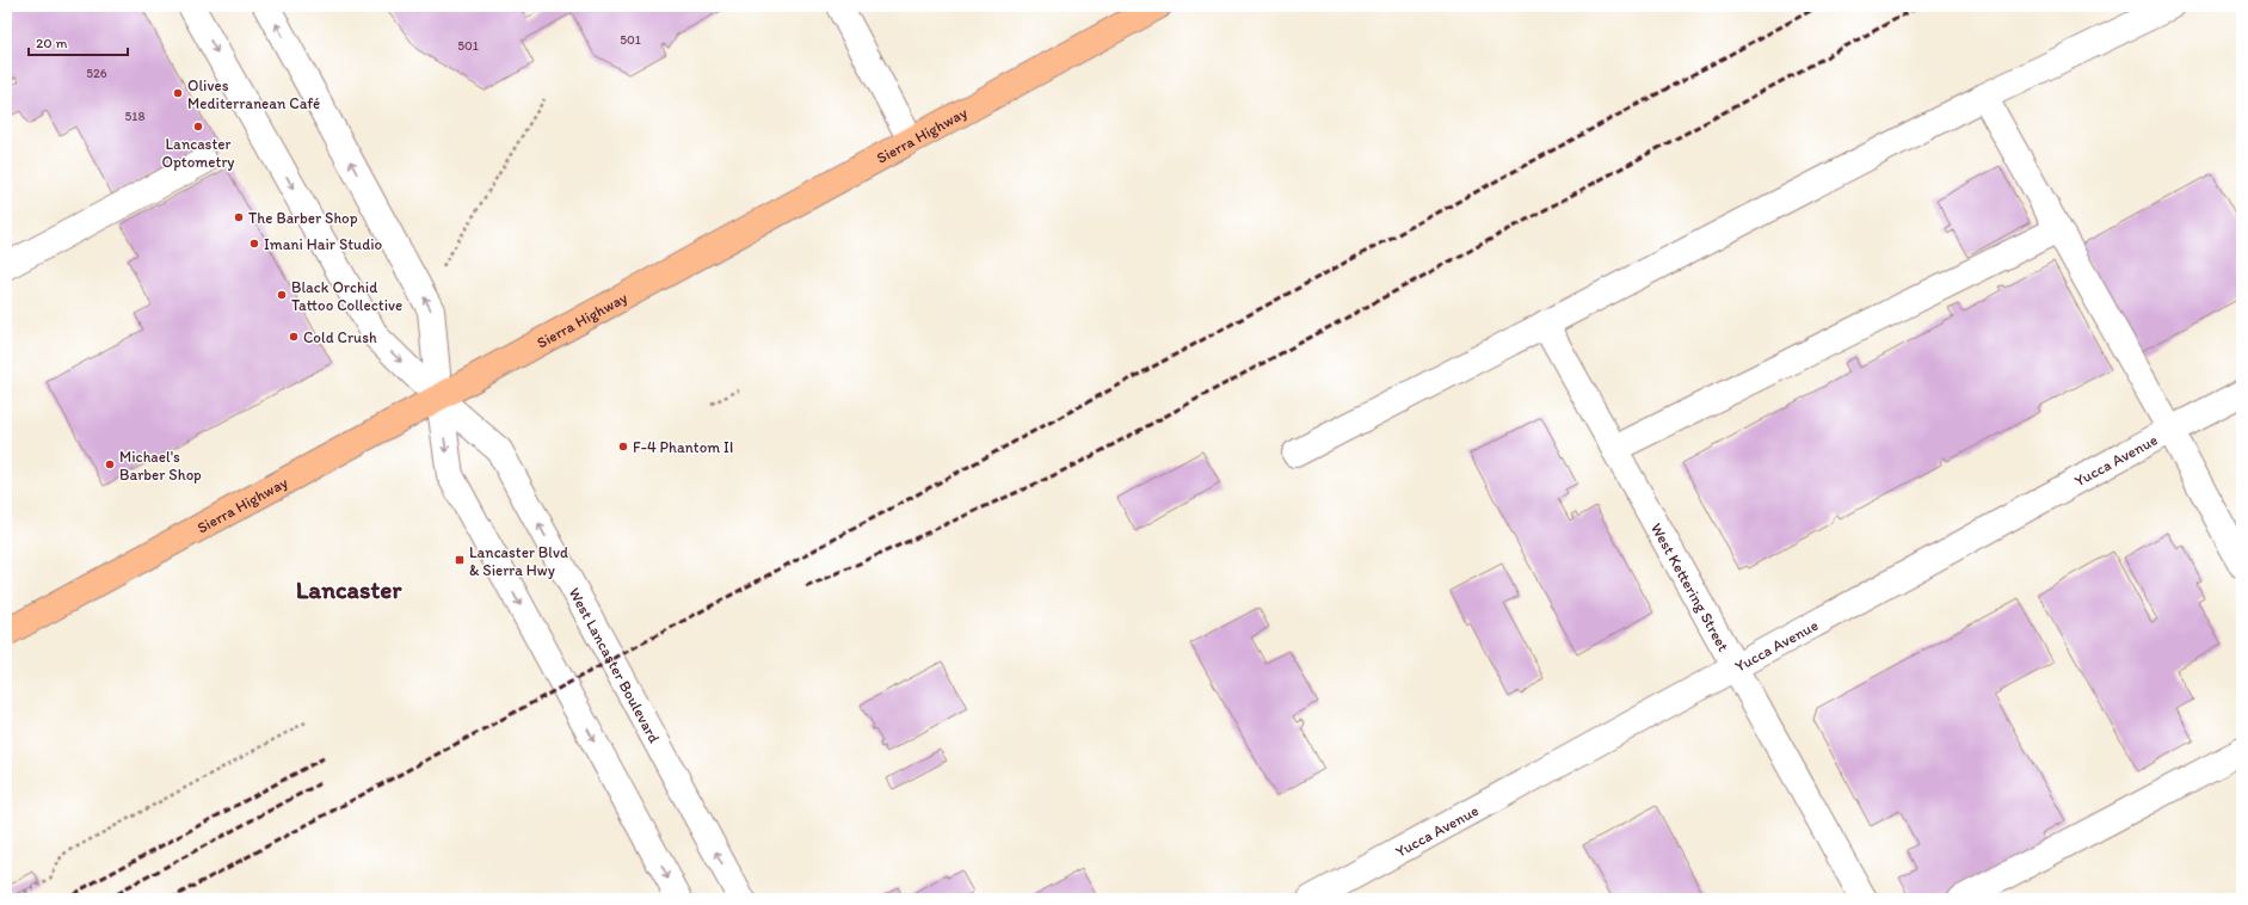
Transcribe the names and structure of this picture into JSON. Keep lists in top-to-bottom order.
{
  "streets": {
    "main road": ["Sierra Highway"],
    "street": ["Yucca Avenue", "West Kettering Street", "West Lancaster Boulevard"]
  },
  "crossings": [
    ["Sierra Highway", "West Lancaster Boulevard"],
    ["Yucca Avenue", "West Kettering Street"]
  ],
  "districts": ["Lancaster"],
  "places": {
    "other": [
      "Olives Mediterranean Café",
      "Lancaster Optometry",
      "The Barber Shop",
      "Imani Hair Studio",
      "Black Orchid Tattoo Collective",
      "Cold Crush",
      "F-4 Phantom II",
      "Michael's Barber Shop"
    ],
    "transit": ["Lancaster Blvd & Sierra Hwy"]
  },
  "house_numbers": [
    "501",
    "501",
    "526",
    "518"
  ],
  "scale_bar": "20 m"
}
